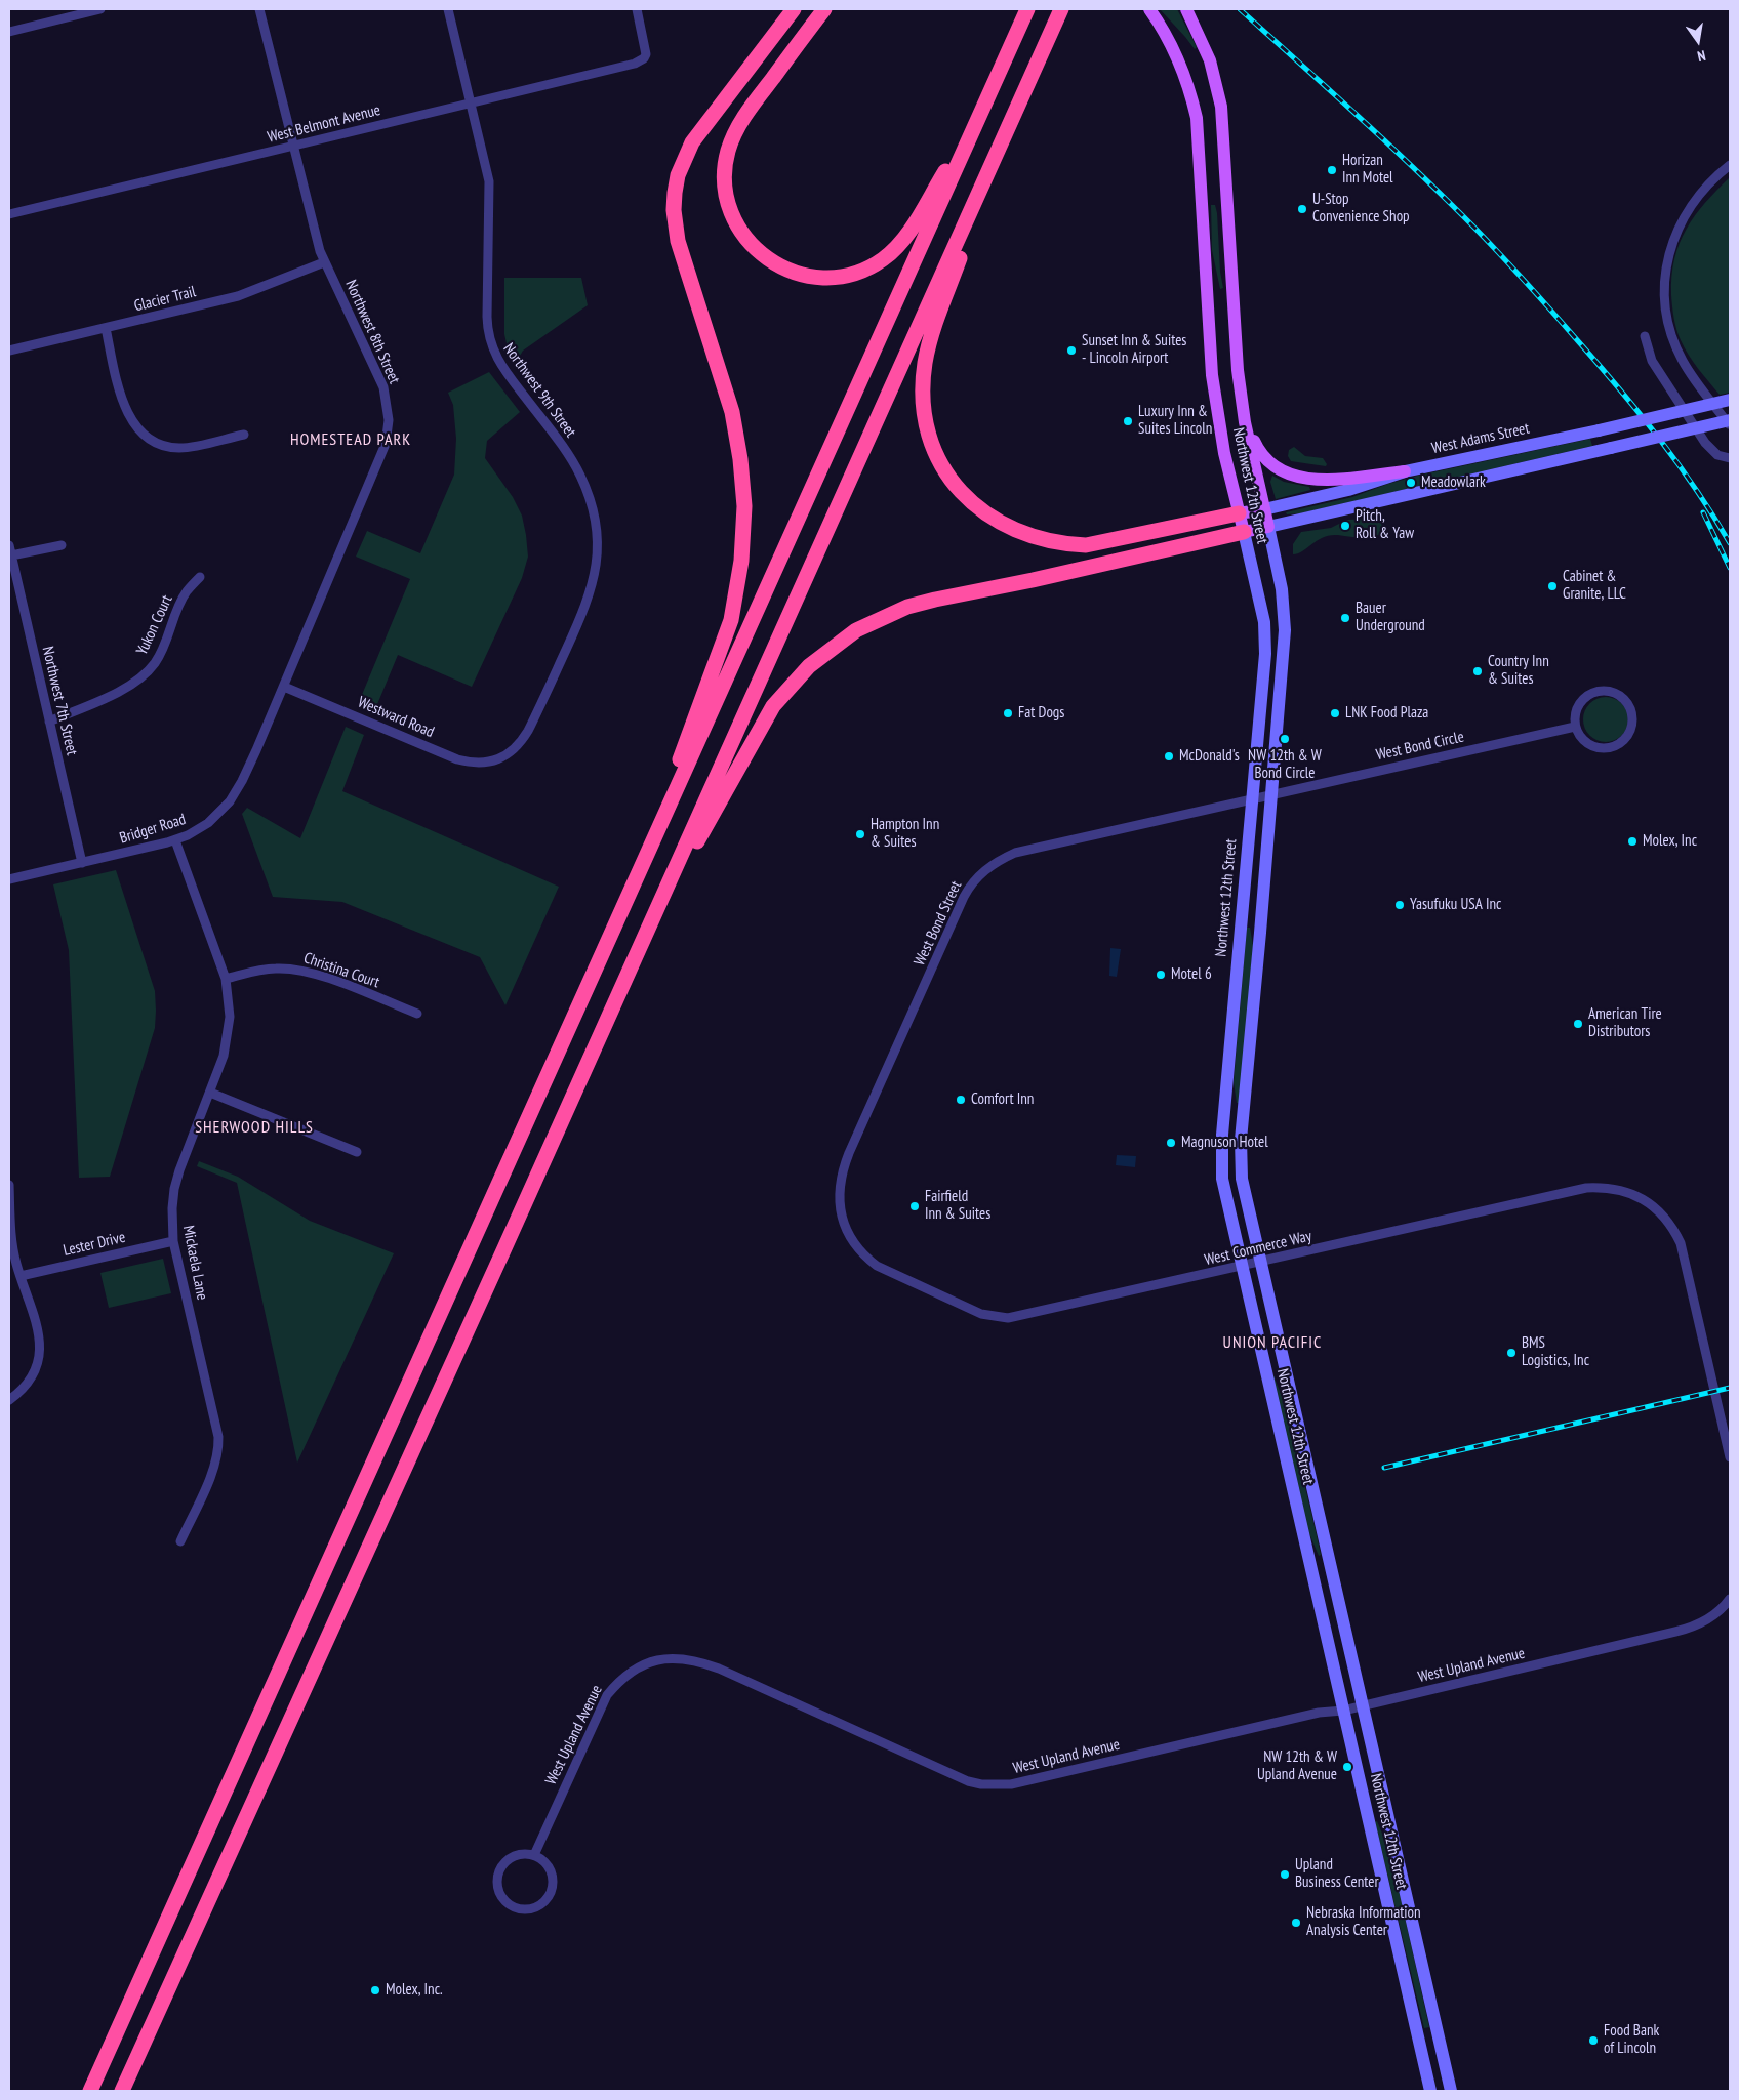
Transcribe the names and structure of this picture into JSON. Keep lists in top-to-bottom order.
{
  "streets": {
    "main road": ["West Adams Street", "Northwest 12th Street"],
    "street": [
      "West Belmont Avenue",
      "Glacier Trail",
      "Northwest 8th Street",
      "Northwest 9th Street",
      "Yukon Court",
      "Northwest 7th Street",
      "Westward Road",
      "West Bond Circle",
      "Bridger Road",
      "West Bond Street",
      "Christina Court",
      "Lester Drive",
      "West Commerce Way",
      "Mickaela Lane",
      "West Upland Avenue"
    ]
  },
  "crossings": [
    ["West Belmont Avenue", "Northwest 8th Street"],
    ["West Belmont Avenue", "Northwest 9th Street"],
    ["Glacier Trail", "Northwest 8th Street"],
    ["Northwest 8th Street", "Westward Road"],
    ["Northwest 8th Street", "Bridger Road"],
    ["Northwest 9th Street", "Westward Road"],
    ["West Adams Street", "Northwest 12th Street"],
    ["Northwest 12th Street", "West Bond Circle"],
    ["Northwest 12th Street", "West Bond Street"],
    ["Northwest 12th Street", "West Commerce Way"],
    ["Northwest 12th Street", "West Upland Avenue"],
    ["Yukon Court", "Northwest 7th Street"],
    ["Northwest 7th Street", "Bridger Road"],
    ["Westward Road", "Bridger Road"],
    ["West Bond Circle", "West Bond Street"],
    ["Bridger Road", "Mickaela Lane"],
    ["West Bond Street", "West Commerce Way"],
    ["Christina Court", "Mickaela Lane"],
    ["Lester Drive", "Mickaela Lane"]
  ],
  "districts": ["HOMESTEAD PARK", "SHERWOOD HILLS", "UNION PACIFIC"],
  "places": [
    "Horizan Inn Motel",
    "U-Stop Convenience Shop",
    "Sunset Inn & Suites - Lincoln Airport",
    "Luxury Inn & Suites Lincoln",
    "Meadowlark",
    "Pitch, Roll & Yaw",
    "Cabinet & Granite, LLC",
    "Bauer Underground",
    "Country Inn & Suites",
    "Fat Dogs",
    "LNK Food Plaza",
    "NW 12th & W Bond Circle",
    "McDonald's",
    "Hampton Inn & Suites",
    "Molex, Inc",
    "Yasufuku USA Inc",
    "Motel 6",
    "American Tire Distributors",
    "Comfort Inn",
    "Magnuson Hotel",
    "Fairfield Inn & Suites",
    "BMS Logistics, Inc",
    "NW 12th & W Upland Avenue",
    "Upland Business Center",
    "Nebraska Information Analysis Center",
    "Molex, Inc.",
    "Food Bank of Lincoln"
  ],
  "north": "bottom"
}
